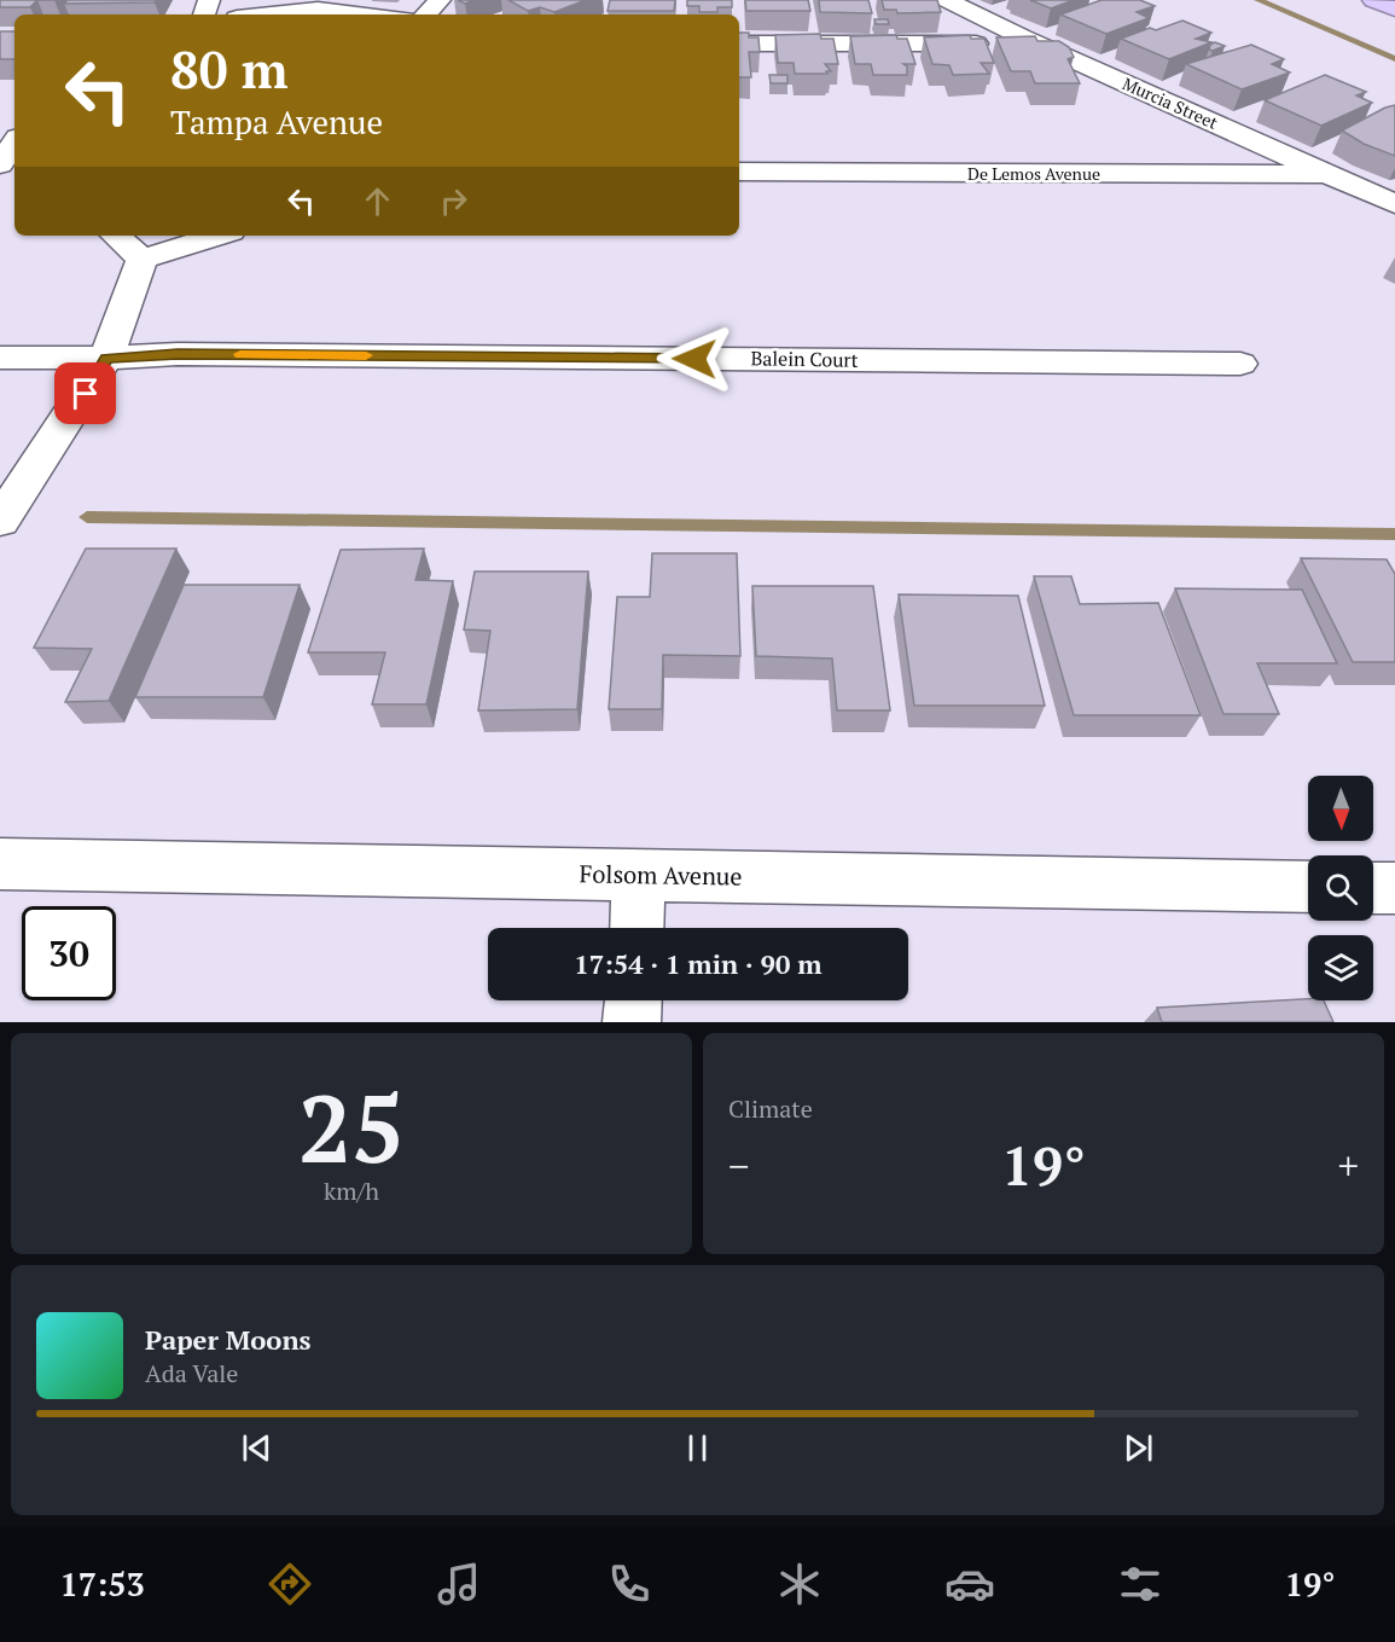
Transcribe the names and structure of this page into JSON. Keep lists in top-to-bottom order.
{
  "streets": {
    "street": [
      "Murcia Street",
      "De Lemos Avenue",
      "Balein Court",
      "Folsom Avenue"
    ]
  },
  "crossings": [
    ["Murcia Street", "De Lemos Avenue"]
  ],
  "north": "bottom",
  "page": {
    "turn": ["80 m", "Tampa Avenue"],
    "limit": "30",
    "trip": "17:54 · 1 min · 90 m",
    "tile": [
      ["25", "km/h"],
      "Climate"
    ],
    "heat": ["−", "19°", "+"],
    "song": ["Paper Moons", "Ada Vale"],
    "tabs": ["17:53", "19°"]
  }
}
